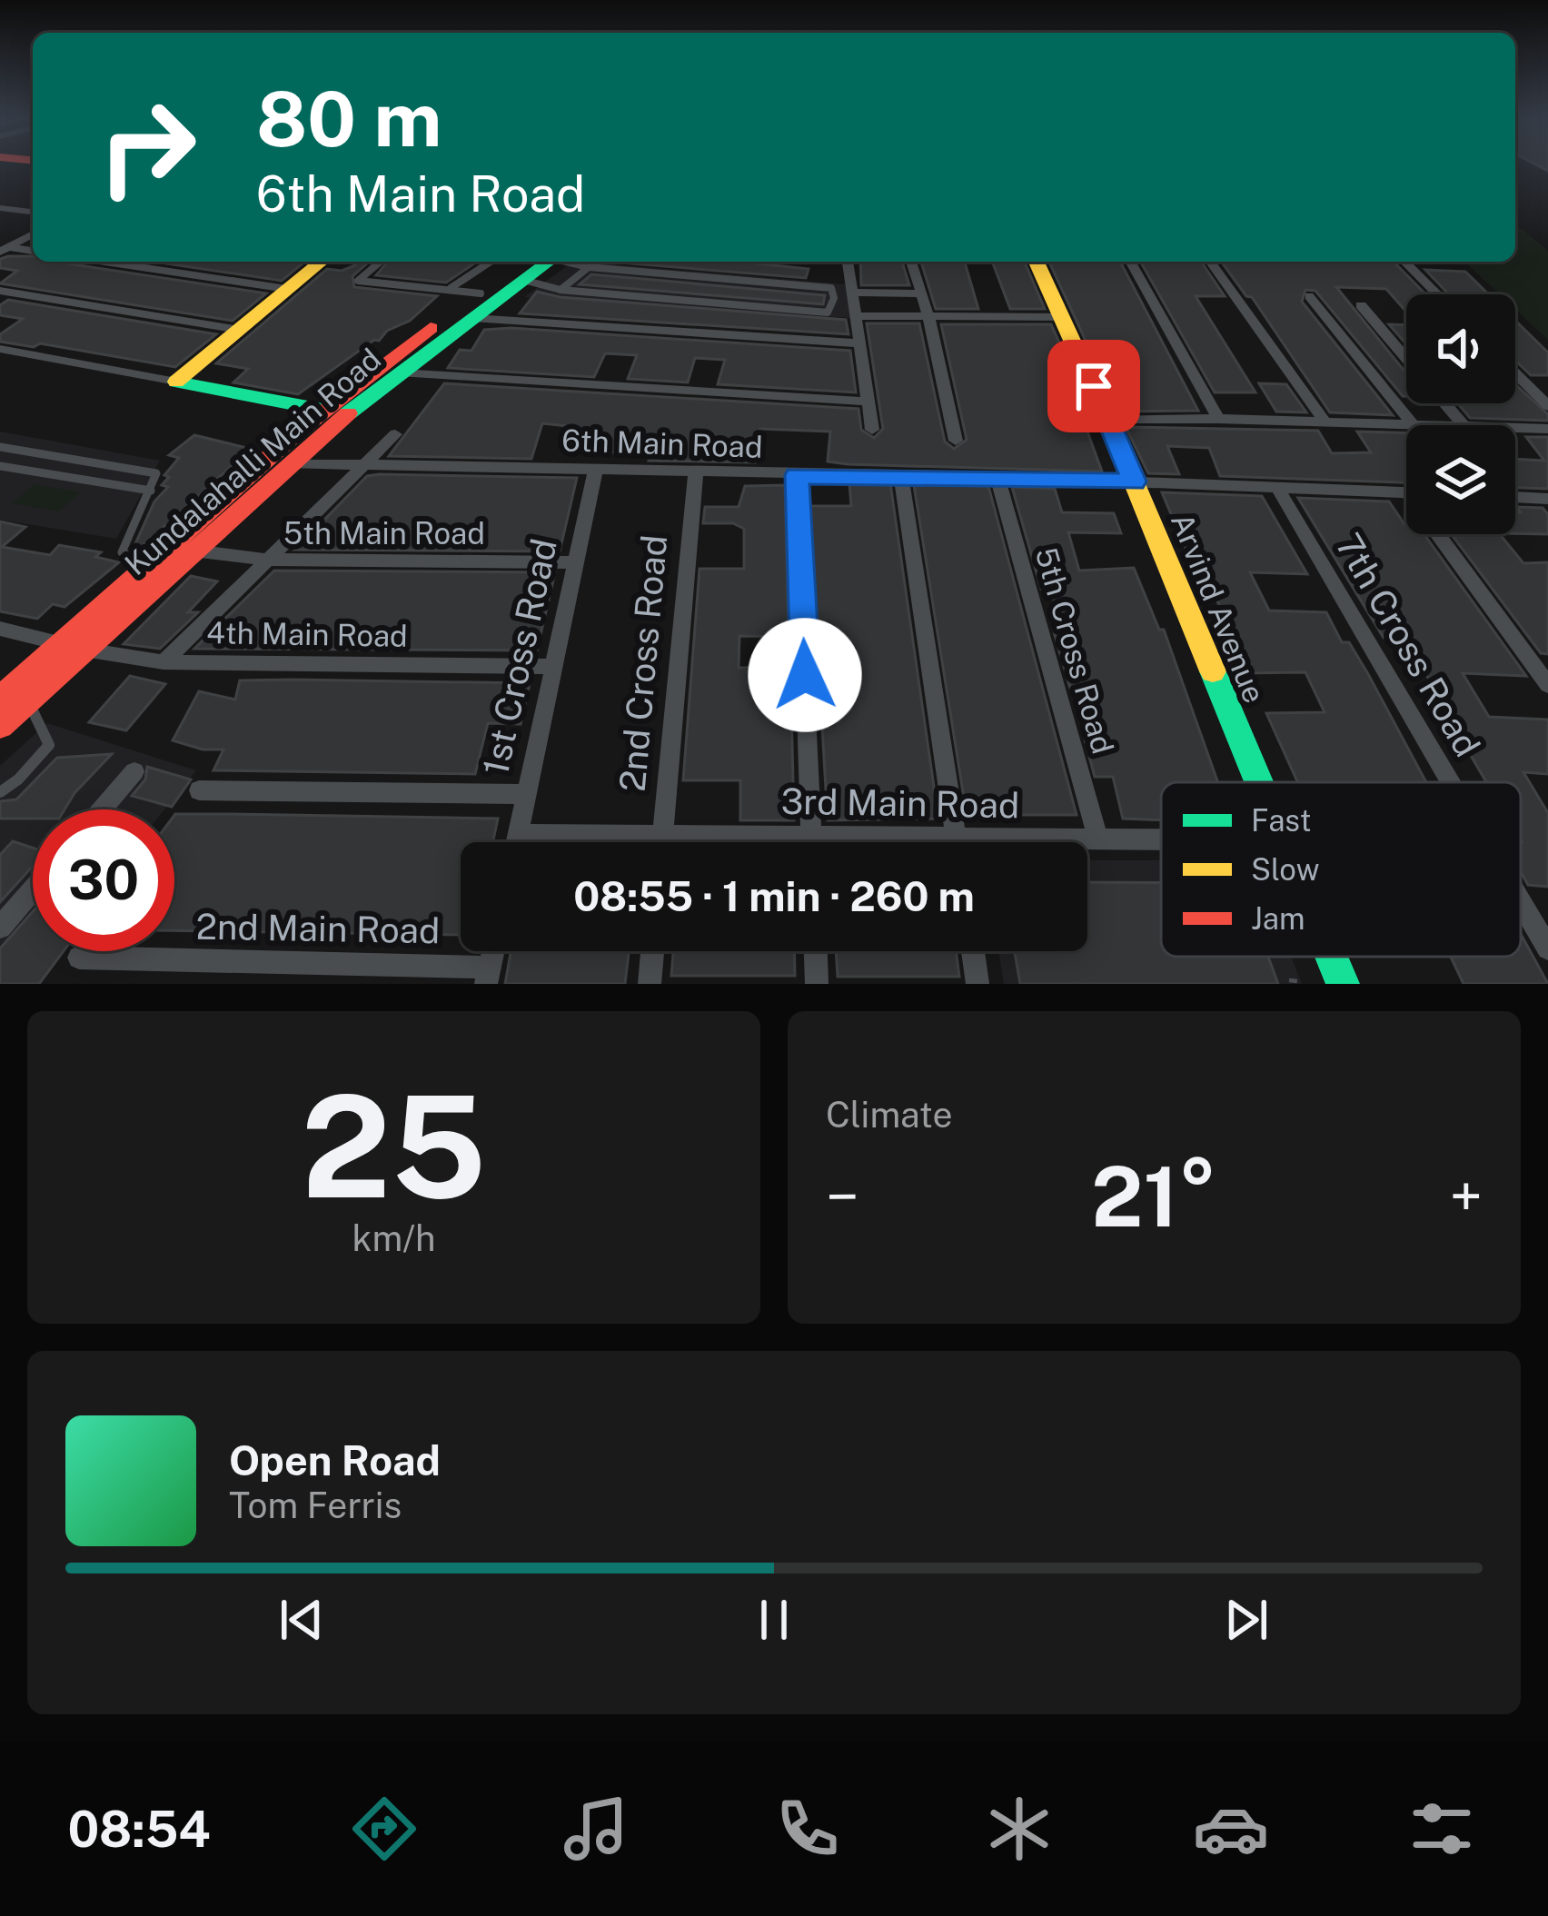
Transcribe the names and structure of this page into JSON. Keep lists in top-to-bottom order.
{
  "streets": {
    "main road": ["Kundalahalli Main Road", "Arvind Avenue"],
    "street": [
      "6th Main Road",
      "5th Main Road",
      "4th Main Road",
      "7th Cross Road",
      "5th Cross Road",
      "1st Cross Road",
      "2nd Cross Road",
      "3rd Main Road",
      "2nd Main Road"
    ]
  },
  "crossings": [
    ["6th Main Road", "Kundalahalli Main Road"],
    ["6th Main Road", "Arvind Avenue"],
    ["6th Main Road", "7th Cross Road"],
    ["6th Main Road", "5th Cross Road"],
    ["6th Main Road", "1st Cross Road"],
    ["6th Main Road", "2nd Cross Road"],
    ["Kundalahalli Main Road", "5th Main Road"],
    ["Kundalahalli Main Road", "4th Main Road"],
    ["5th Main Road", "1st Cross Road"],
    ["4th Main Road", "1st Cross Road"],
    ["5th Cross Road", "3rd Main Road"],
    ["1st Cross Road", "3rd Main Road"],
    ["2nd Cross Road", "3rd Main Road"]
  ],
  "legend": ["Fast", "Slow", "Jam"],
  "page": {
    "turn": ["80 m", "6th Main Road"],
    "limit": "30",
    "trip": "08:55 · 1 min · 260 m",
    "tile": [
      ["25", "km/h"],
      "Climate"
    ],
    "heat": ["−", "21°", "+"],
    "song": ["Open Road", "Tom Ferris"],
    "tabs": "08:54"
  }
}
